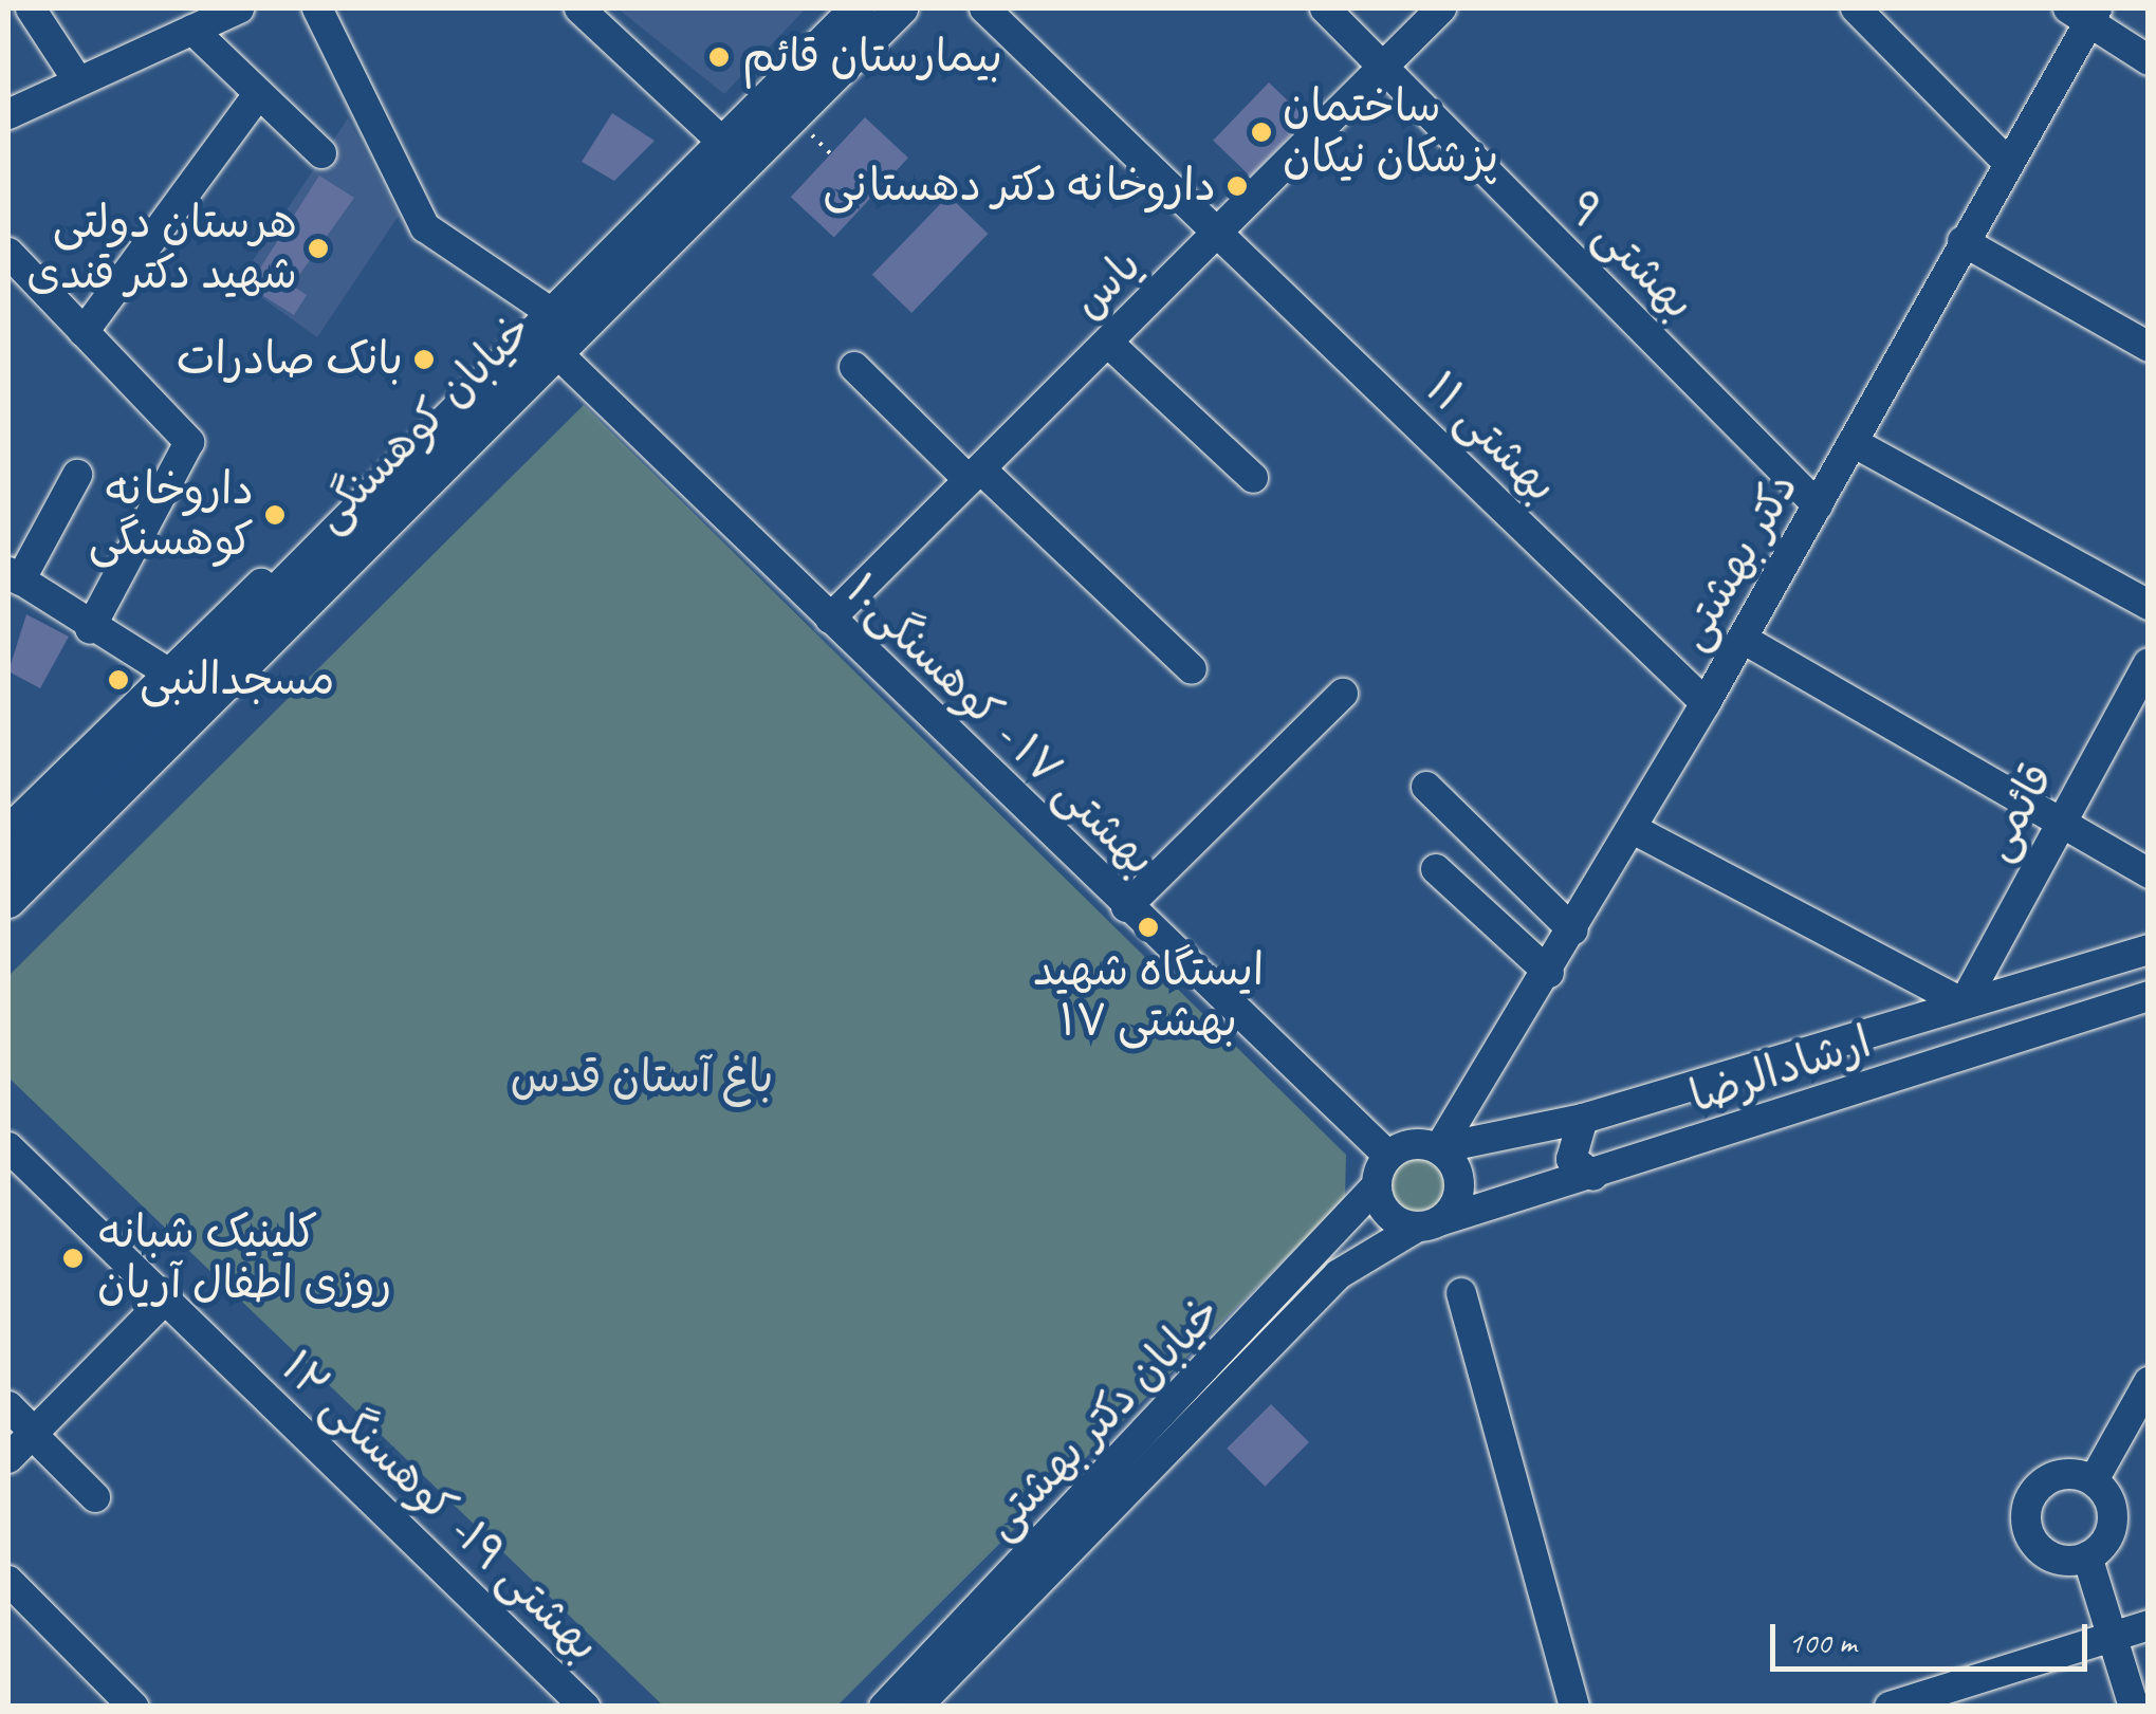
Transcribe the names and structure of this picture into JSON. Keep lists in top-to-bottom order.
{
  "streets": {
    "main road": ["خیابان کوهسنگی"],
    "street": [
      "بهشتی ۹",
      "یاس",
      "بهشتی ۱۱",
      "دکتر بهشتی",
      "بهشتی ۱۷ - کوهسنگی۱۰",
      "قائمی",
      "ارشادالرضا",
      "خیابان دکتر بهشتی",
      "بهشتی ۱۹- کوهسنگی ۱۲"
    ]
  },
  "crossings": [
    ["بهشتی ۹", "یاس"],
    ["بهشتی ۹", "دکتر بهشتی"],
    ["یاس", "بهشتی ۱۱"],
    ["یاس", "بهشتی ۱۷ - کوهسنگی۱۰"],
    ["خیابان کوهسنگی", "بهشتی ۱۷ - کوهسنگی۱۰"],
    ["بهشتی ۱۱", "دکتر بهشتی"],
    ["دکتر بهشتی", "بهشتی ۱۷ - کوهسنگی۱۰"],
    ["دکتر بهشتی", "ارشادالرضا"],
    ["دکتر بهشتی", "خیابان دکتر بهشتی"],
    ["بهشتی ۱۷ - کوهسنگی۱۰", "ارشادالرضا"],
    ["بهشتی ۱۷ - کوهسنگی۱۰", "خیابان دکتر بهشتی"],
    ["قائمی", "ارشادالرضا"],
    ["ارشادالرضا", "خیابان دکتر بهشتی"]
  ],
  "parks": ["باغ آستان قدس"],
  "places": [
    "بیمارستان قائم",
    "ساختمان پزشکان نیکان",
    "داروخانه دکتر دهستانی",
    "هرستان دولتی شهید دکتر قندی",
    "بانک صادرات",
    "داروخانه کوهسنگی",
    "مسجدالنبی",
    "ایستگاه شهید بهشتی ۱۷",
    "کلینیک شبانه روزی اطفال آریان"
  ],
  "scale_bar": "100 m"
}
